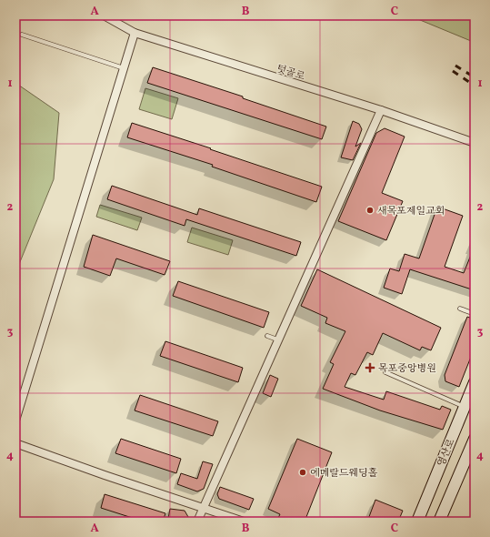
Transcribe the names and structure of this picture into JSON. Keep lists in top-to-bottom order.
{
  "streets": {
    "street": ["텃골로", "영산로"]
  },
  "places": {
    "other": ["새목포제일교회", "에메랄드웨딩홀"],
    "health": ["목포중앙병원"]
  },
  "grid": {
    "columns": ["A", "B", "C"],
    "rows": [
      "1",
      "2",
      "3",
      "4"
    ]
  }
}
